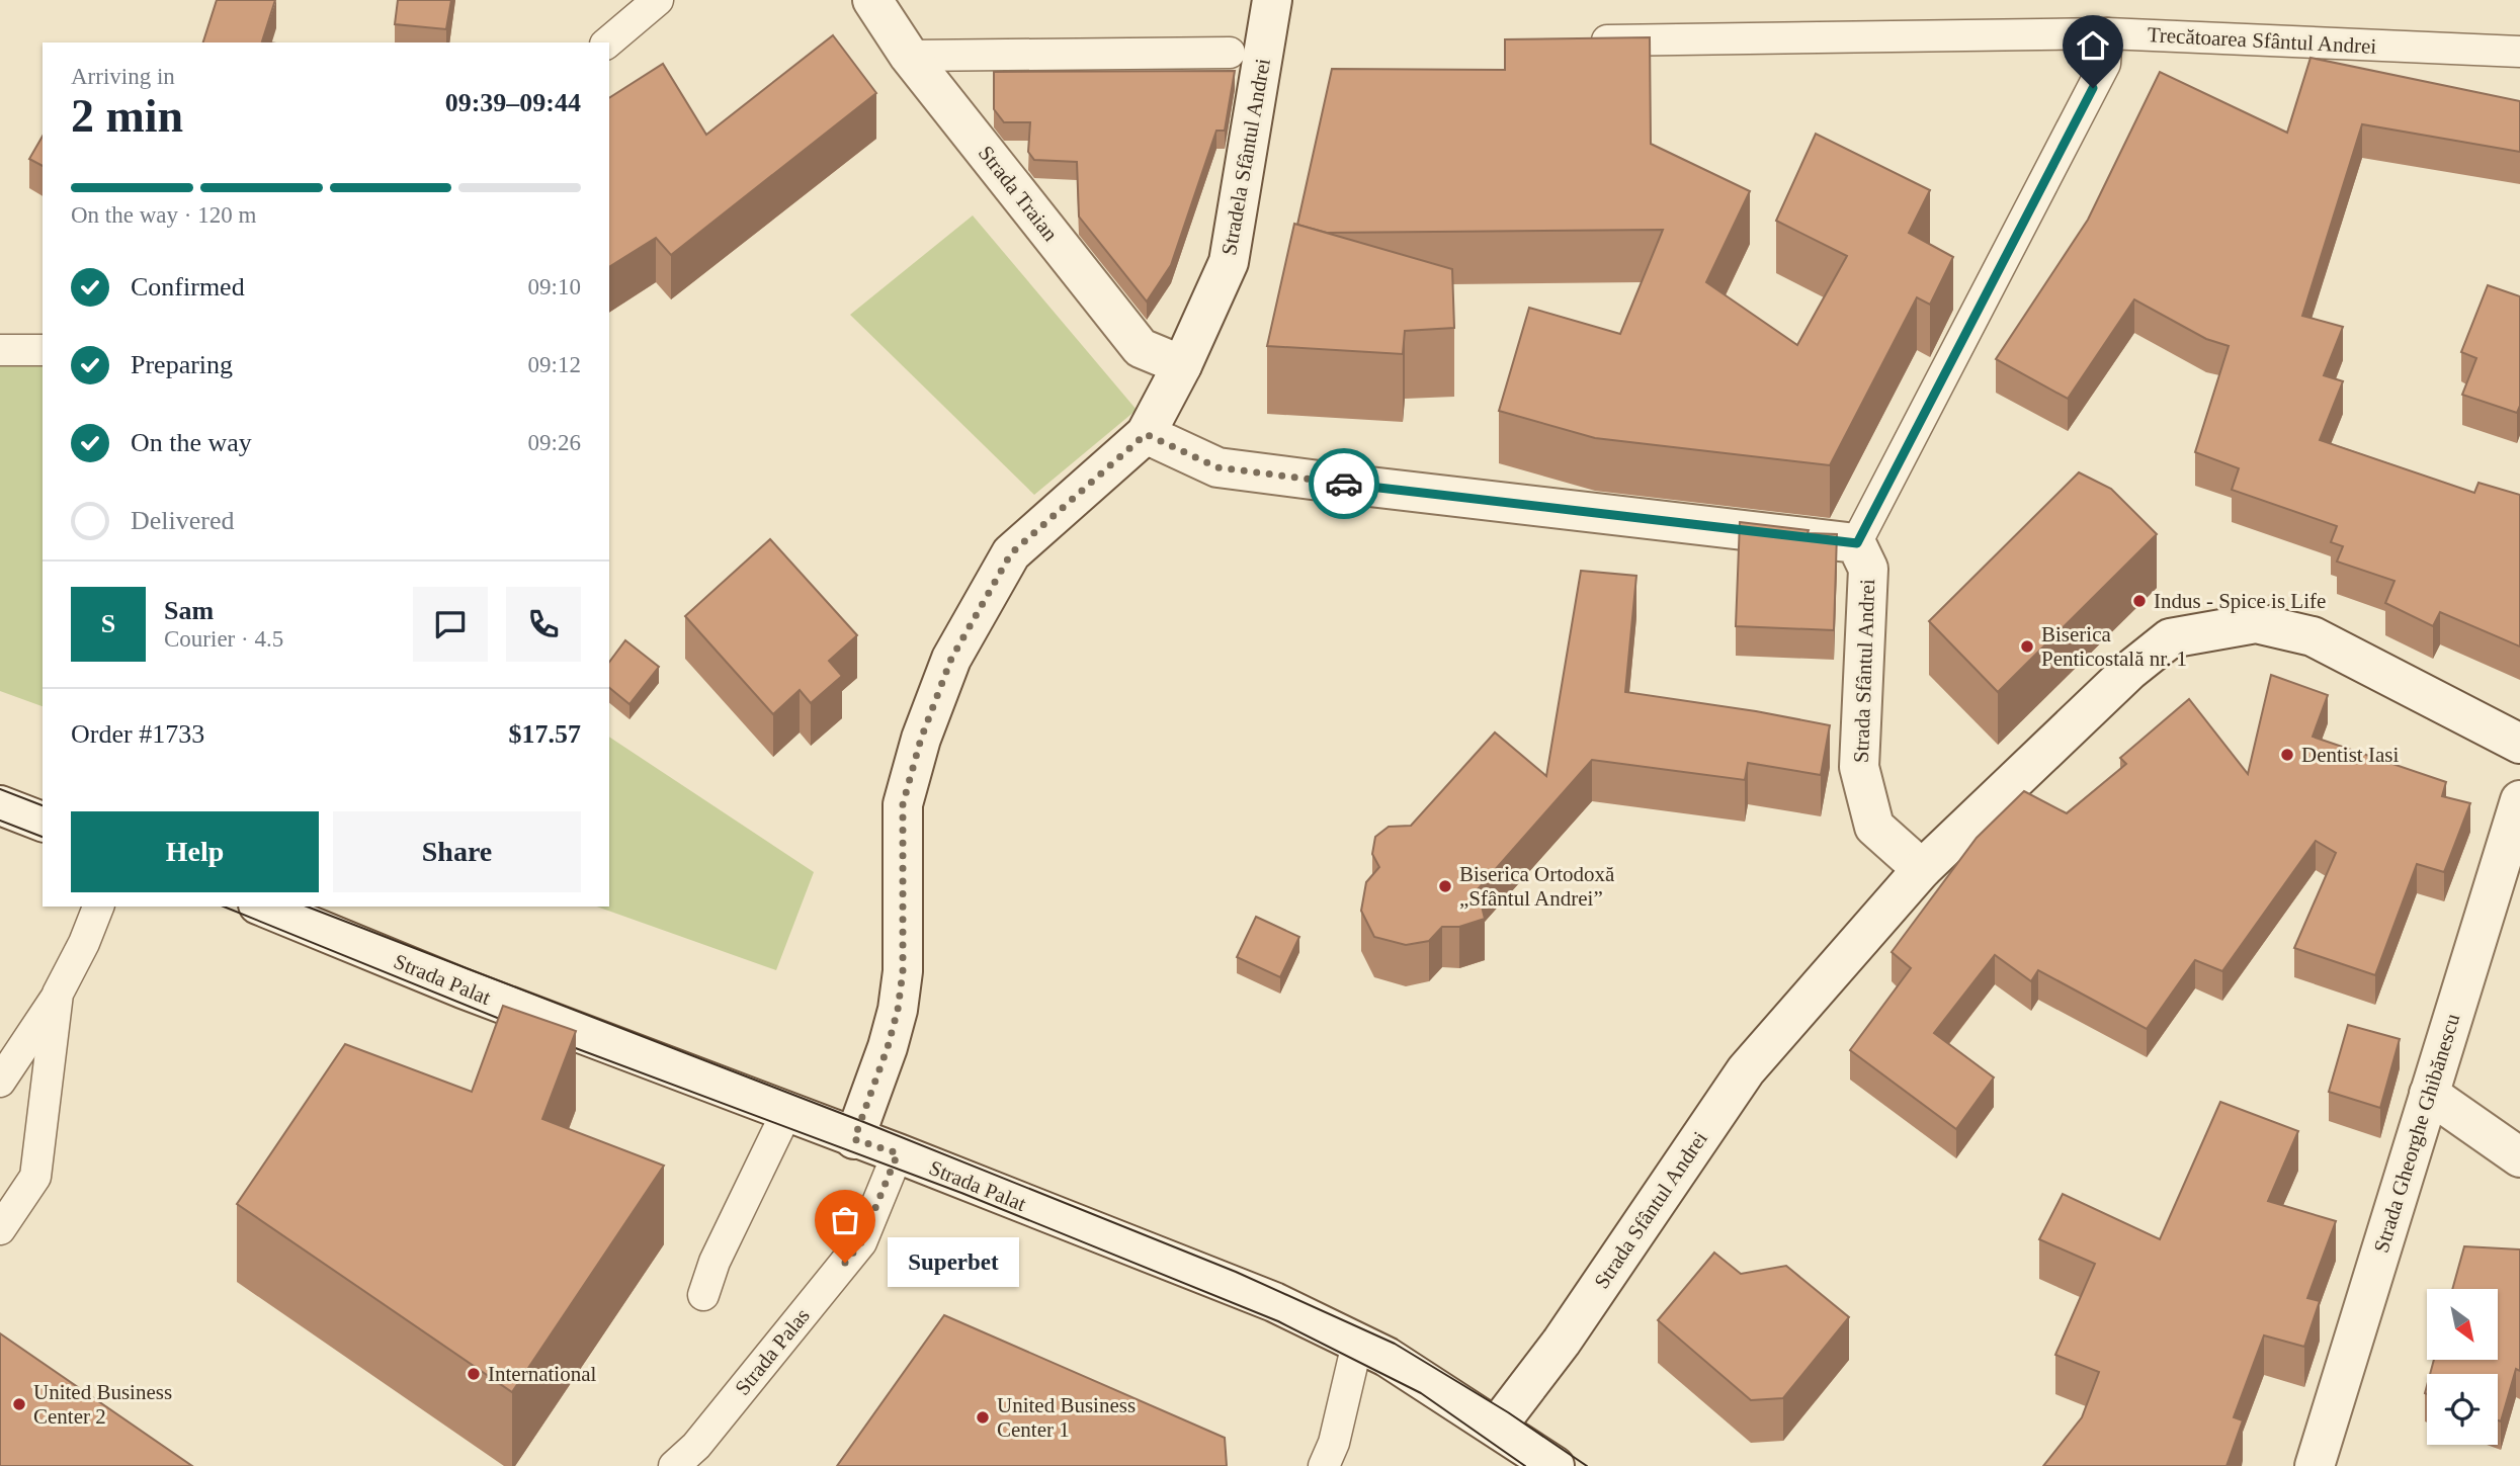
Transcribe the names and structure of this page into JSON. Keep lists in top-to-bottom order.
{
  "streets": {
    "street": [
      "Stradela Sfântul Andrei",
      "Strada Traian",
      "Strada Sfântul Andrei",
      "Strada Palat",
      "Strada Gheorghe Ghibănescu"
    ],
    "lane": ["Trecătoarea Sfântul Andrei", "Strada Palas"]
  },
  "crossings": [
    ["Stradela Sfântul Andrei", "Strada Traian"],
    ["Stradela Sfântul Andrei", "Strada Palat"],
    ["Strada Sfântul Andrei", "Strada Palat"],
    ["Strada Palat", "Strada Palas"]
  ],
  "places": [
    "Indus - Spice is Life",
    "Biserica Penticostală nr. 1",
    "Dentist Iasi",
    "Biserica Ortodoxă „Sfântul Andrei”",
    "Superbet",
    "International",
    "United Business Center 2",
    "United Business Center 1"
  ],
  "north": "bottom right",
  "page": {
    "heading": ["2 min", "Arriving in", "09:39–09:44"],
    "panel": [
      "Sam",
      "Courier · 4.5",
      "Order #1733",
      "$17.57"
    ],
    "bar": "On the way · 120 m",
    "list": [
      ["Confirmed", "09:10"],
      ["Preparing", "09:12"],
      ["On the way", "09:26"],
      "Delivered"
    ],
    "round": "S",
    "buttons": ["Help", "Share"],
    "bubble": "Superbet"
  }
}
